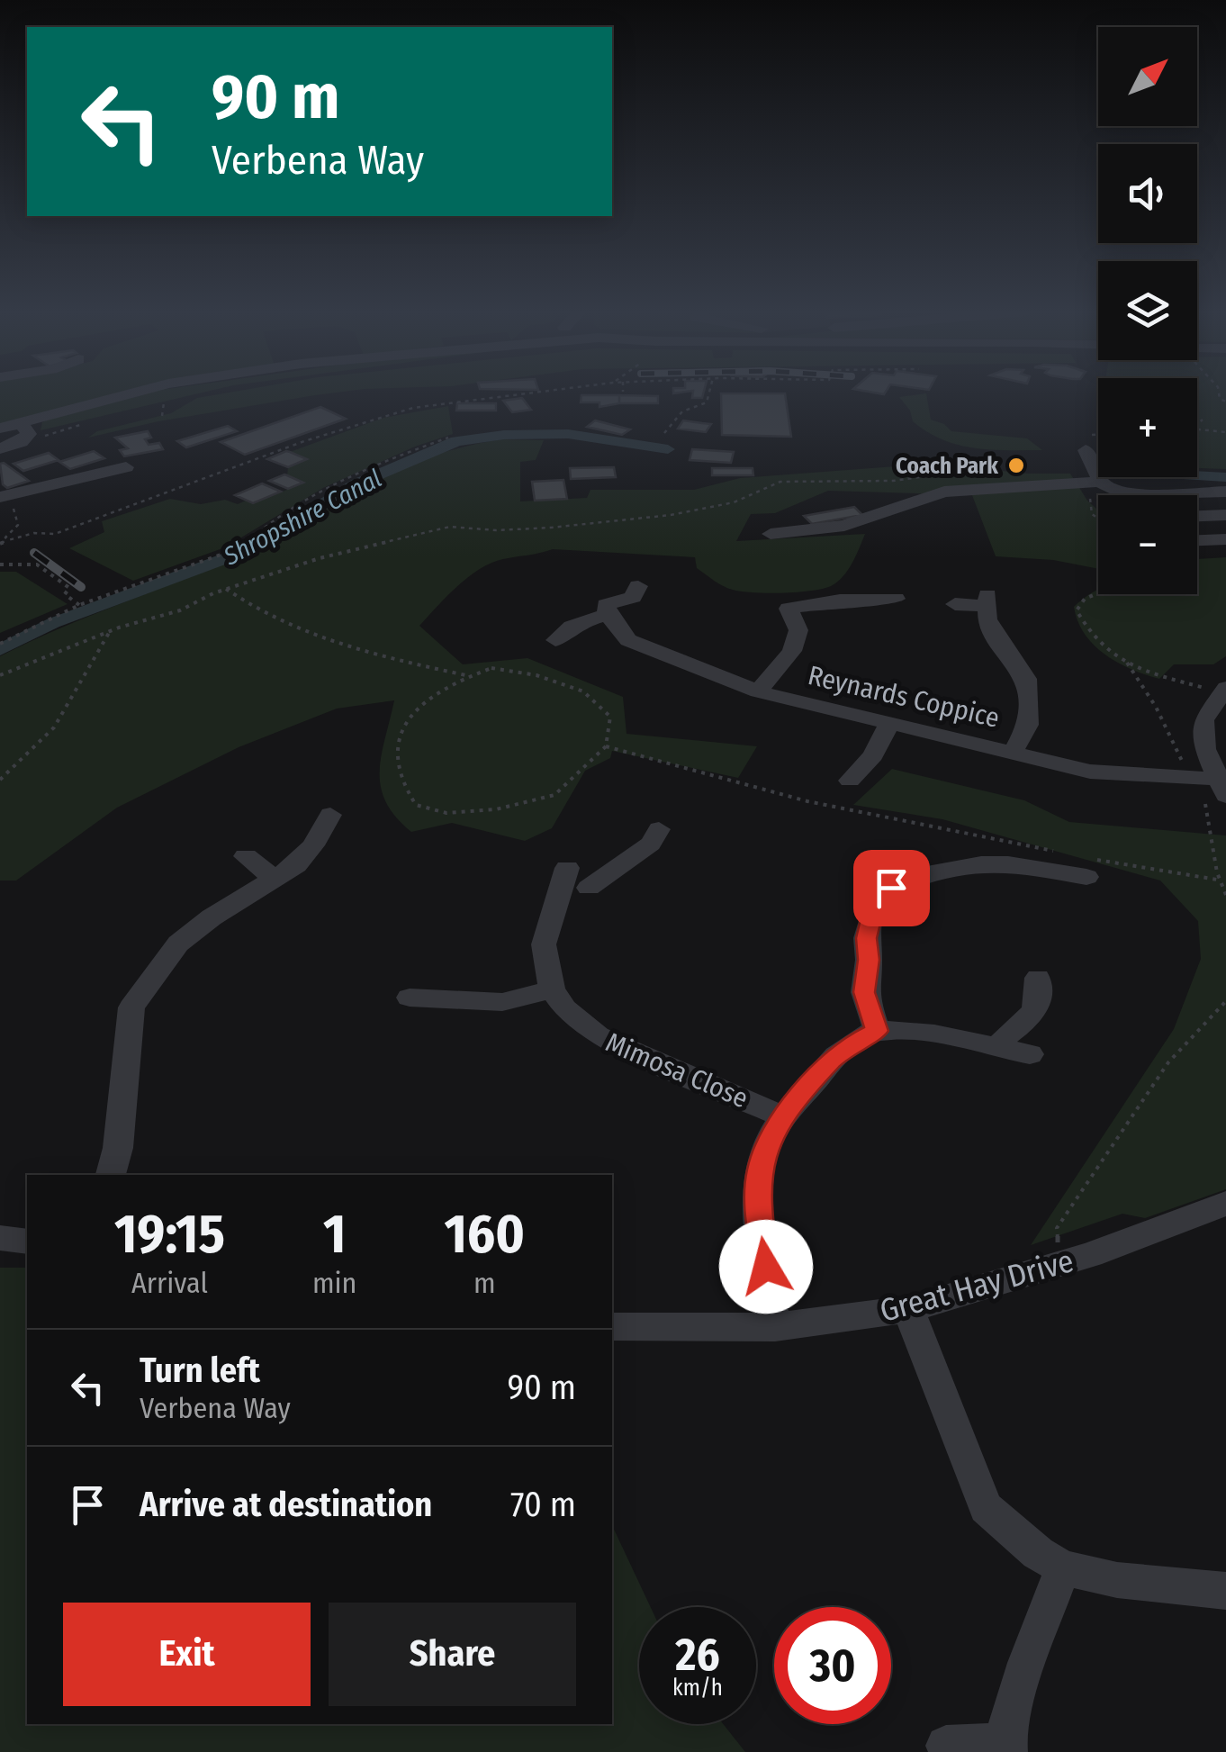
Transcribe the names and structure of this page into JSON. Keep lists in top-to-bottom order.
{
  "streets": {
    "street": ["Reynards Coppice", "Mimosa Close", "Great Hay Drive"]
  },
  "water": ["Shropshire Canal"],
  "places": ["Coach Park"],
  "north": "top right",
  "page": {
    "map_buttons": ["+", "−"],
    "turn": ["90 m", "Verbena Way"],
    "eta": [
      "19:15",
      "Arrival",
      "1",
      "min",
      "160",
      "m"
    ],
    "list": [
      {
        "name": "Turn left",
        "note": "Verbena Way",
        "value": "90 m"
      },
      {
        "name": "Arrive at destination",
        "value": "70 m"
      }
    ],
    "buttons": ["Exit", "Share"],
    "speed": "26 km/h",
    "limit": "30"
  }
}
